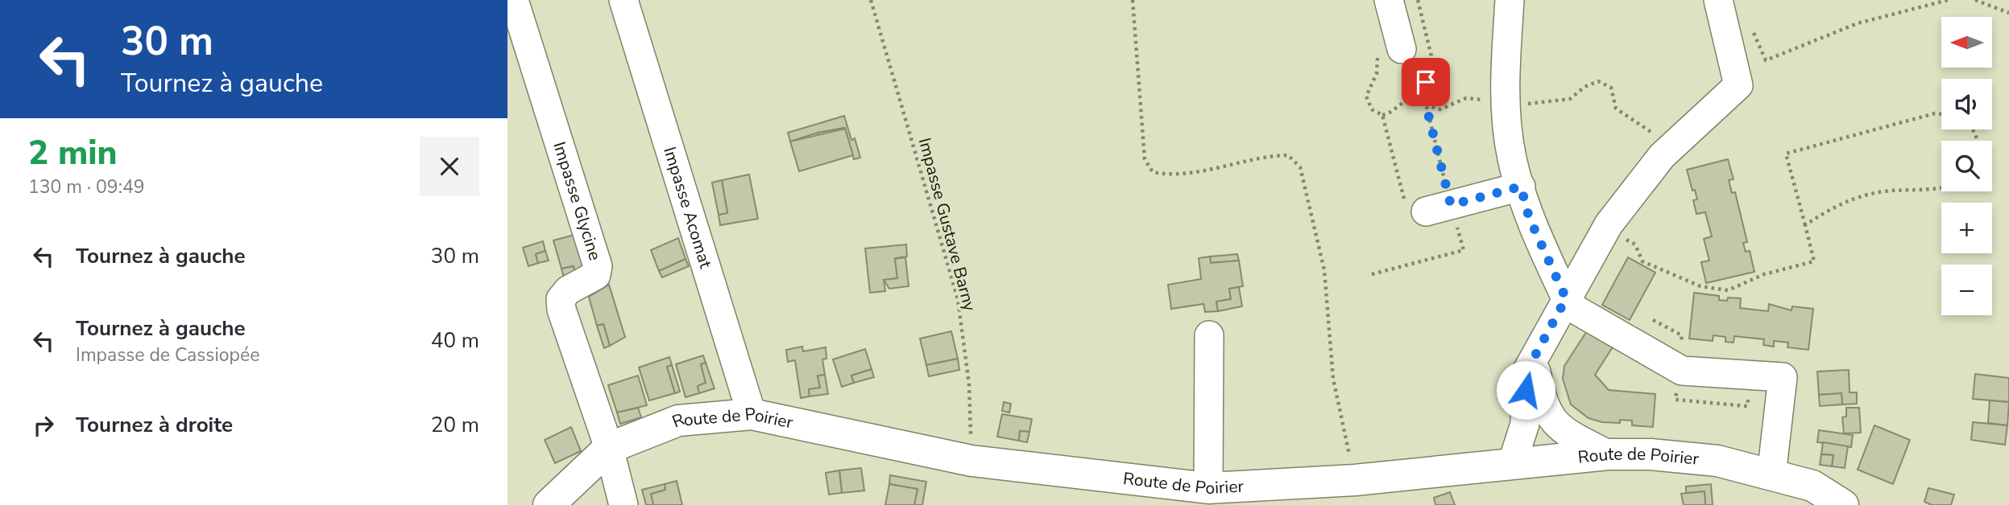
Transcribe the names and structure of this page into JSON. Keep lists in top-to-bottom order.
{
  "streets": {
    "main road": ["Route de Poirier"],
    "street": ["Impasse Glycine", "Impasse Acomat"],
    "path": ["Impasse Gustave Barny"]
  },
  "crossings": [
    ["Impasse Glycine", "Route de Poirier"],
    ["Impasse Acomat", "Route de Poirier"],
    ["Impasse Gustave Barny", "Route de Poirier"]
  ],
  "north": "left",
  "page": {
    "turn": ["30 m", "Tournez à gauche"],
    "map_buttons": ["+", "−"],
    "heading": ["2 min", "130 m · 09:49"],
    "list": [
      {
        "name": "Tournez à gauche",
        "value": "30 m"
      },
      {
        "name": "Tournez à gauche",
        "note": "Impasse de Cassiopée",
        "value": "40 m"
      },
      {
        "name": "Tournez à droite",
        "value": "20 m"
      }
    ]
  }
}
